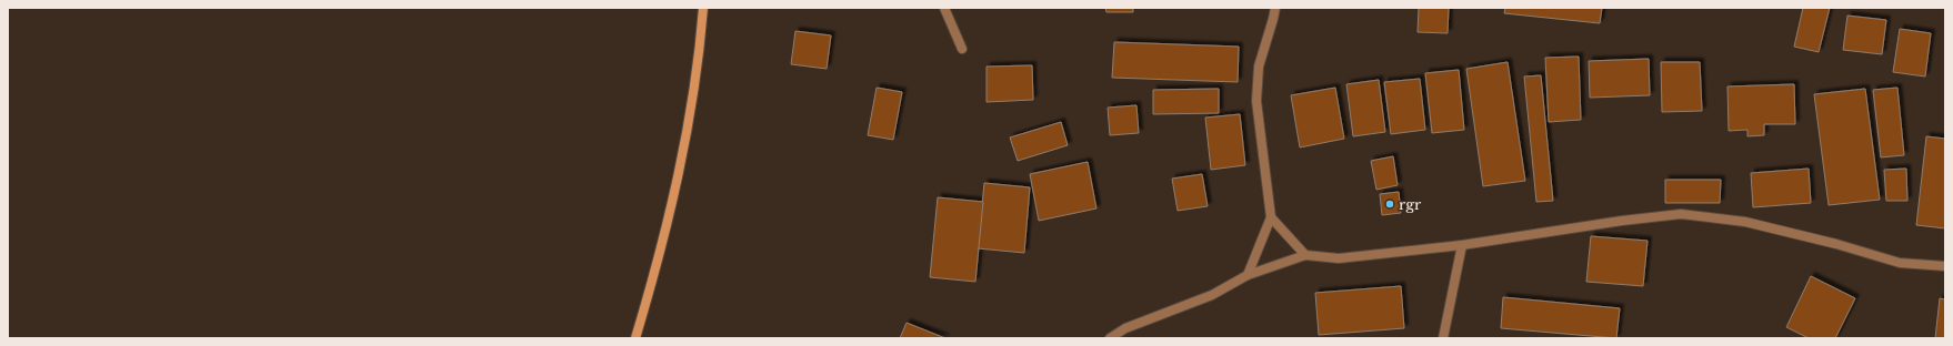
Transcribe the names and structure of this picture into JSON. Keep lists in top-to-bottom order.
{
  "places": ["rgr"]
}
